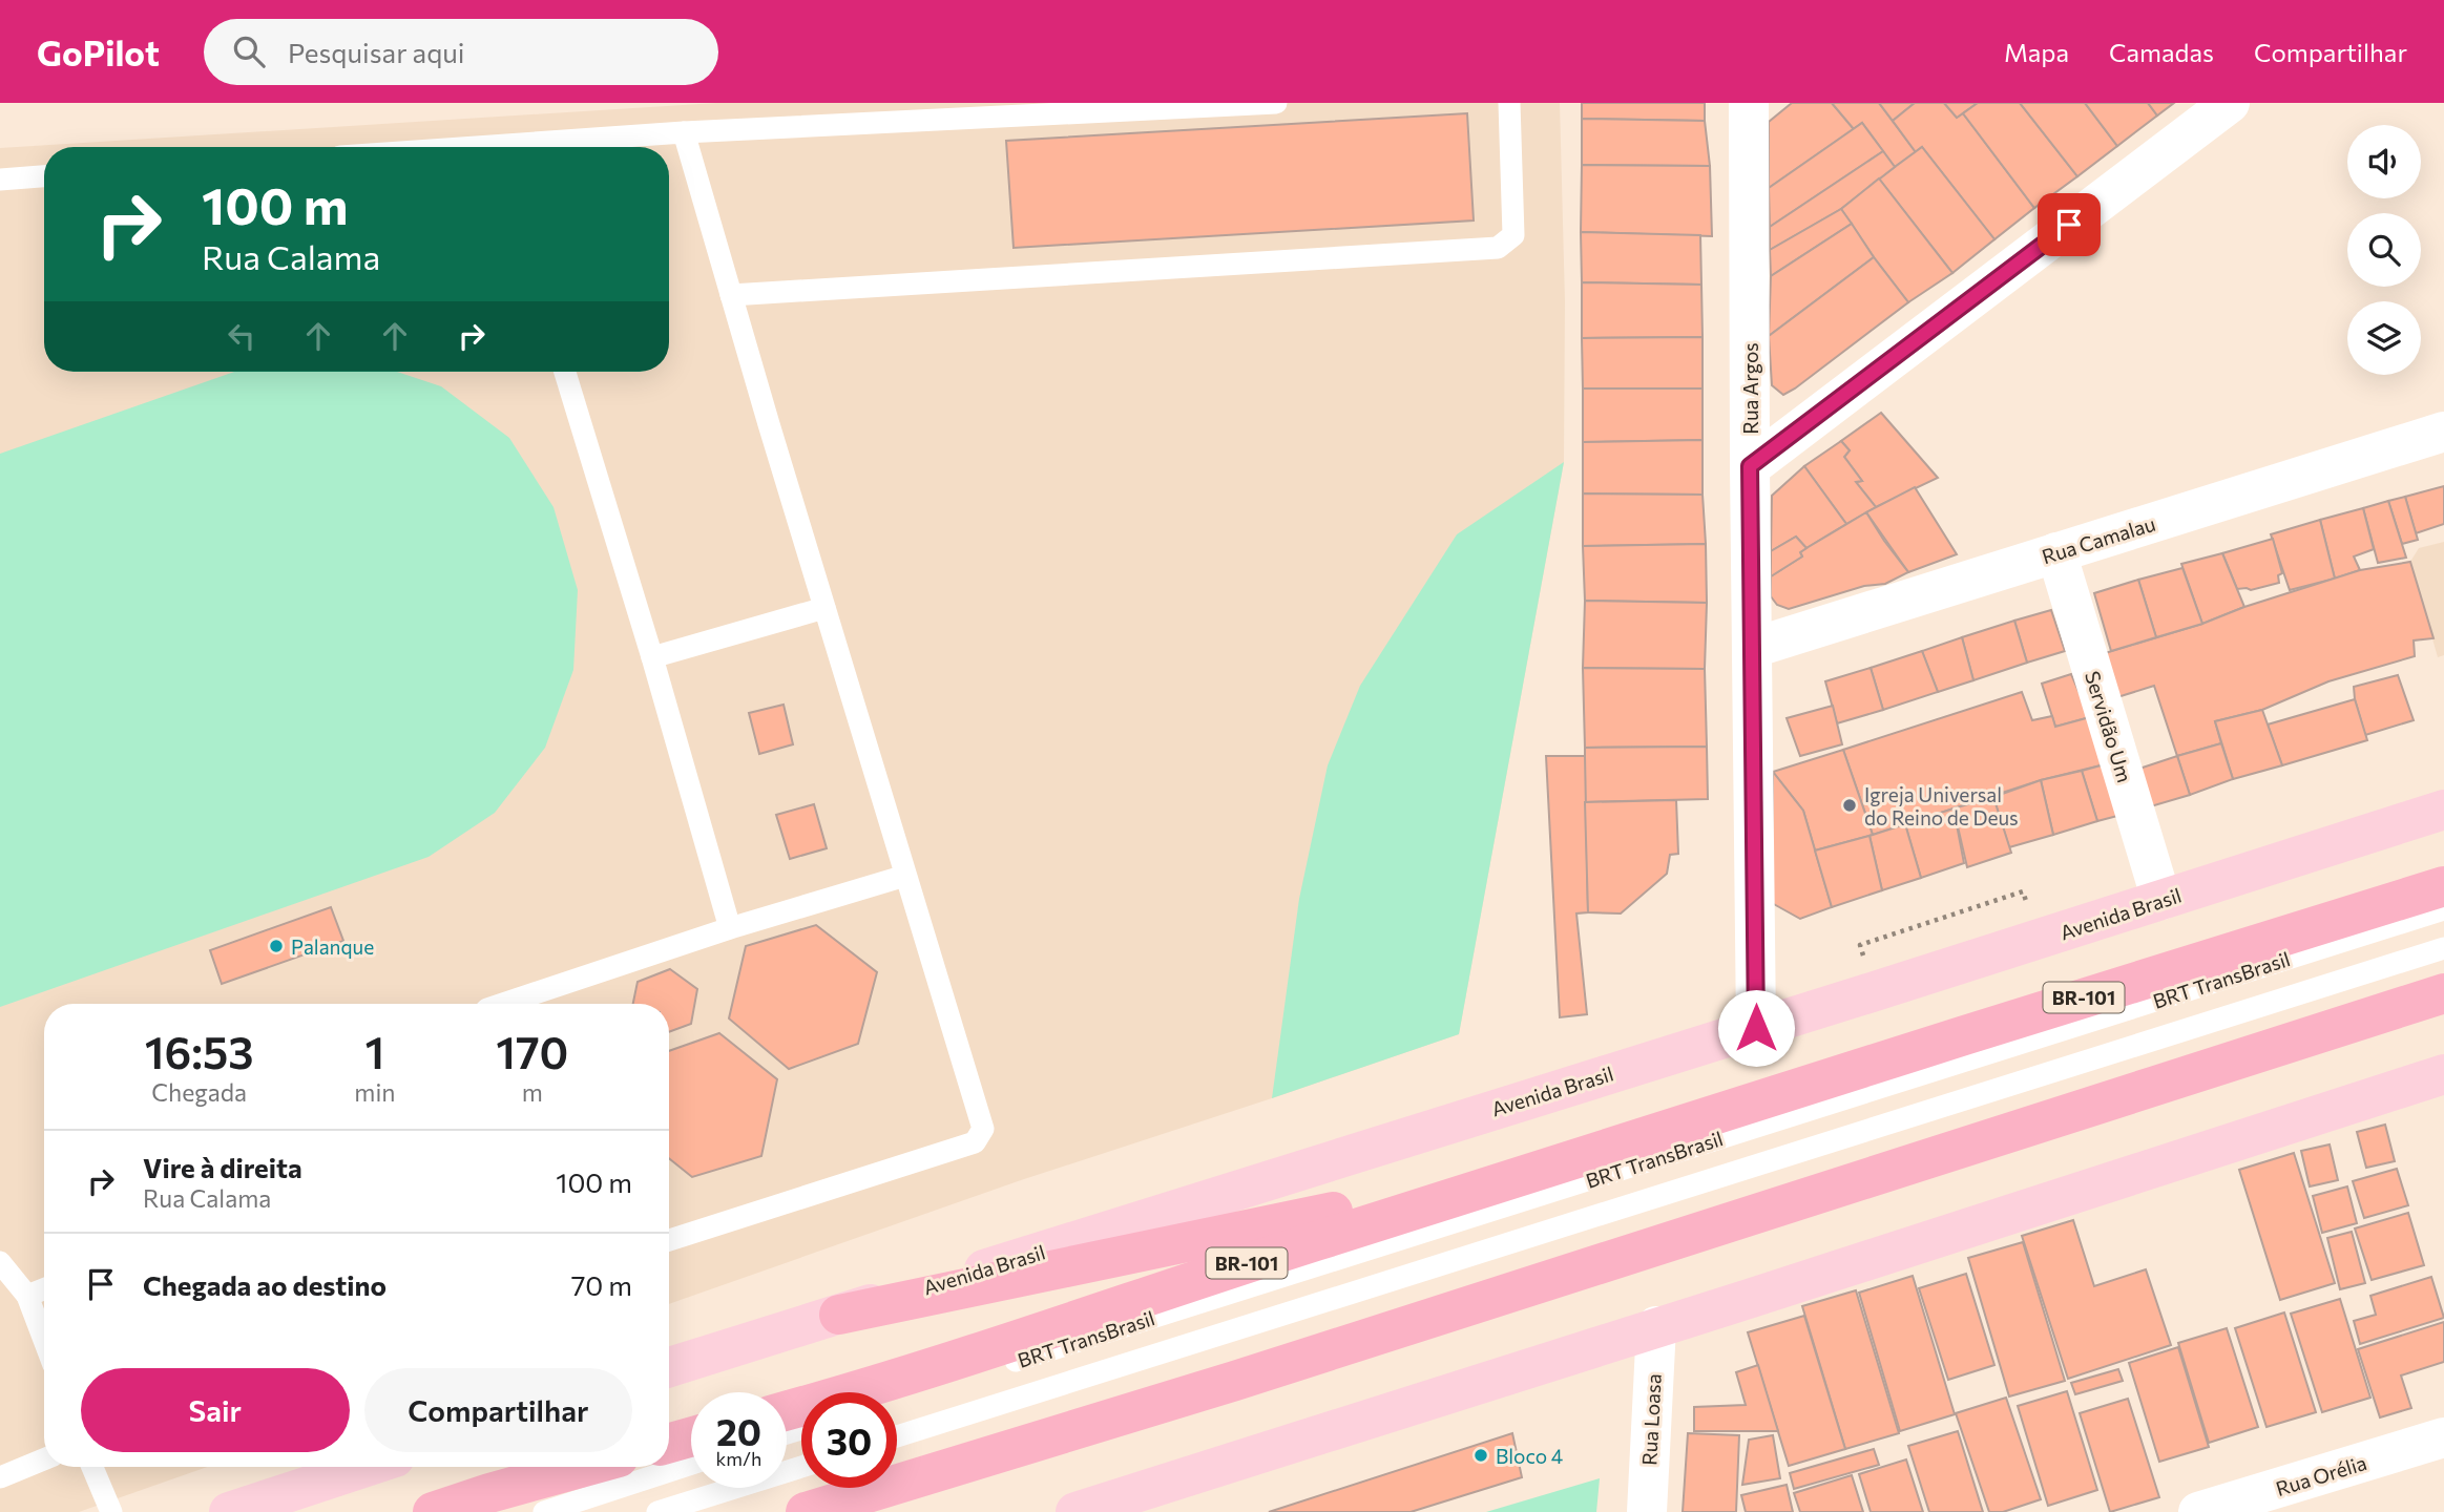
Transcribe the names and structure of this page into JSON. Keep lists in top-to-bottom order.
{
  "streets": {
    "highway": ["BR-101"],
    "main road": ["Avenida Brasil"],
    "street": [
      "Rua Argos",
      "Rua Camalau",
      "Servidão Um",
      "Rua Loasa",
      "Rua Orélia"
    ],
    "lane": ["BRT TransBrasil"]
  },
  "crossings": [
    ["Rua Argos", "Rua Camalau"],
    ["Rua Argos", "Avenida Brasil"],
    ["Rua Camalau", "Servidão Um"],
    ["Servidão Um", "Avenida Brasil"]
  ],
  "places": ["Igreja Universal do Reino de Deus", "Palanque", "Bloco 4"],
  "page": {
    "header": "GoPilot",
    "search": "Pesquisar aqui",
    "nav": ["Mapa", "Camadas", "Compartilhar"],
    "turn": ["100 m", "Rua Calama"],
    "eta": [
      "16:53",
      "Chegada",
      "1",
      "min",
      "170",
      "m"
    ],
    "list": [
      {
        "name": "Vire à direita",
        "note": "Rua Calama",
        "value": "100 m"
      },
      {
        "name": "Chegada ao destino",
        "value": "70 m"
      }
    ],
    "buttons": ["Sair", "Compartilhar"],
    "speed": "20 km/h",
    "limit": "30"
  }
}
